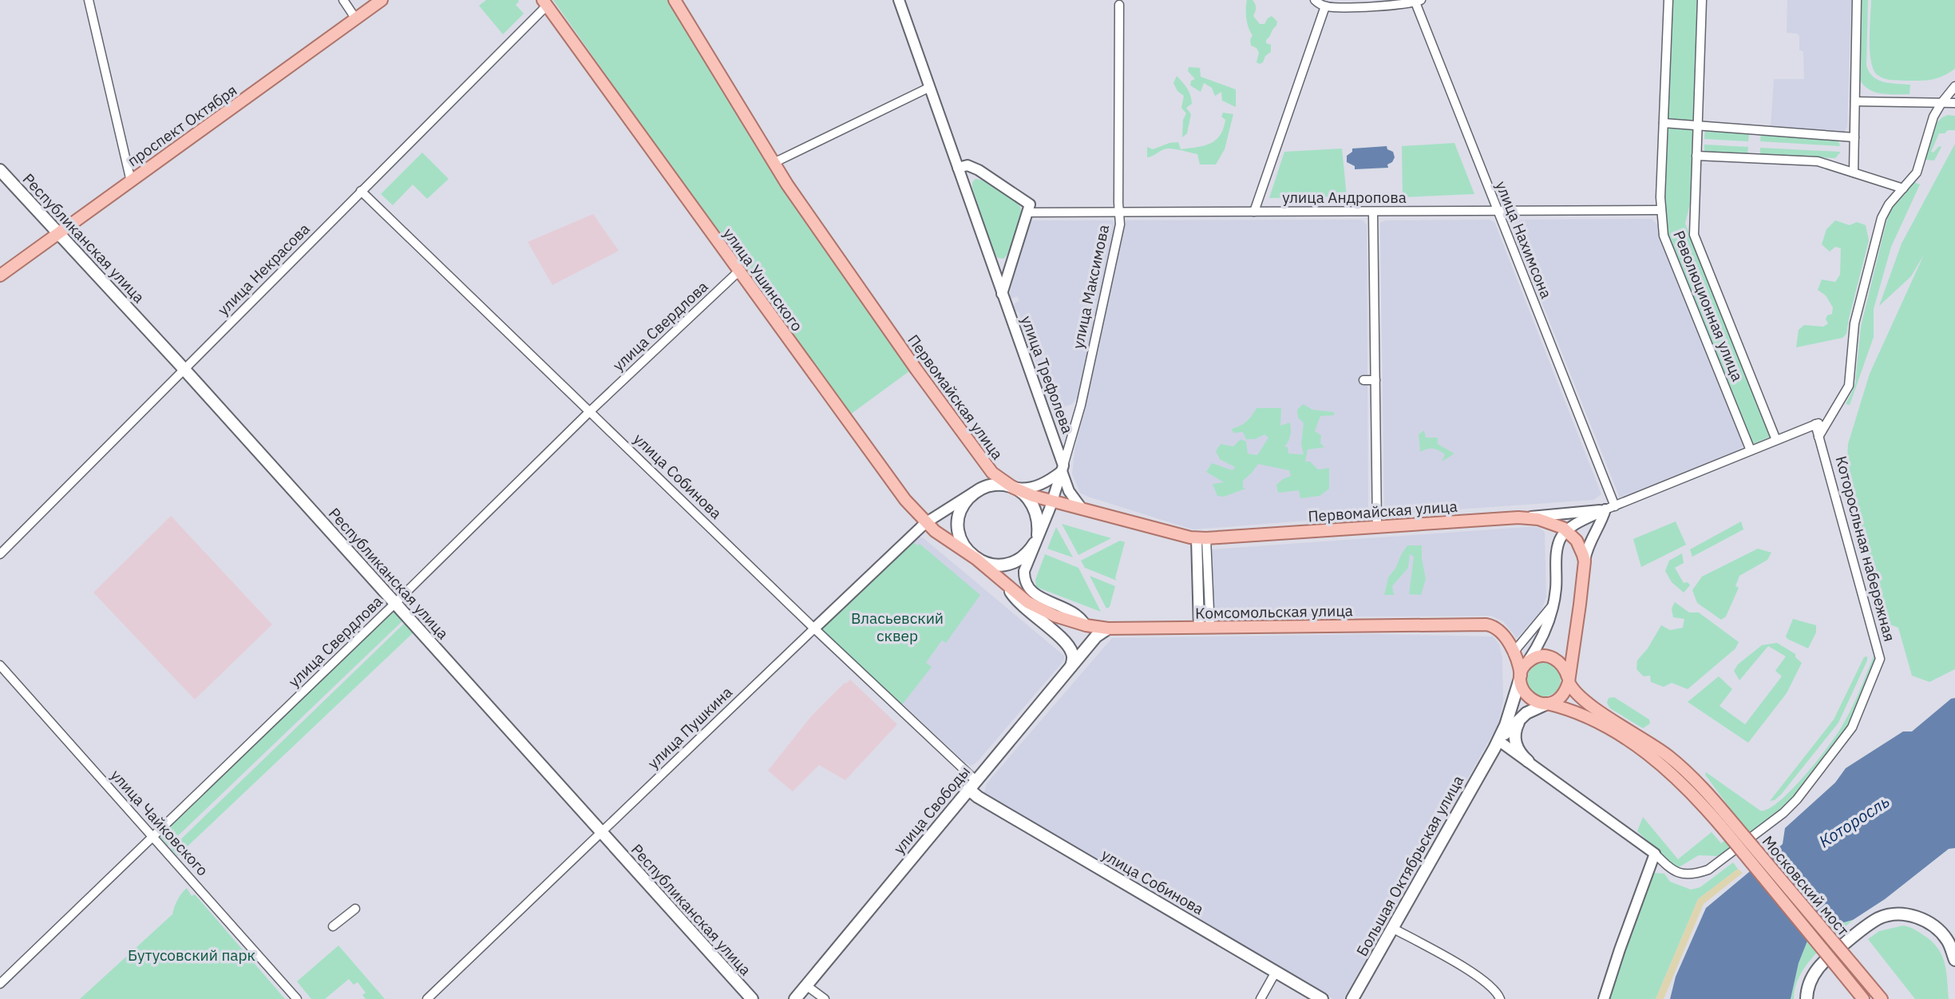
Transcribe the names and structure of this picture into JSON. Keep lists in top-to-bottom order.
{
  "streets": {
    "main road": [
      "проспект Октября",
      "Республиканская улица",
      "улица Ушинского",
      "Первомайская улица",
      "улица Собинова",
      "Комсомольская улица",
      "улица Свободы",
      "Большая Октябрьская улица",
      "Московский мост"
    ],
    "street": [
      "улица Андропова",
      "улица Нахимсона",
      "улица Некрасова",
      "улица Максимова",
      "Революционная улица",
      "улица Свердлова",
      "улица Трефолева",
      "Которосльная набережная",
      "улица Пушкина",
      "улица Чайковского"
    ]
  },
  "crossings": [
    ["проспект Октября", "Республиканская улица"],
    ["улица Андропова", "улица Нахимсона"],
    ["улица Андропова", "улица Максимова"],
    ["улица Андропова", "Революционная улица"],
    ["Республиканская улица", "улица Некрасова"],
    ["Республиканская улица", "улица Свердлова"],
    ["Республиканская улица", "улица Пушкина"],
    ["улица Нахимсона", "Первомайская улица"],
    ["улица Некрасова", "улица Ушинского"],
    ["улица Некрасова", "улица Собинова"],
    ["улица Ушинского", "улица Максимова"],
    ["улица Ушинского", "улица Свердлова"],
    ["улица Ушинского", "Первомайская улица"],
    ["улица Ушинского", "Комсомольская улица"],
    ["улица Ушинского", "улица Пушкина"],
    ["улица Максимова", "улица Трефолева"],
    ["улица Максимова", "Первомайская улица"],
    ["улица Максимова", "Комсомольская улица"],
    ["улица Максимова", "улица Пушкина"],
    ["Революционная улица", "Первомайская улица"],
    ["улица Свердлова", "улица Собинова"],
    ["улица Свердлова", "улица Чайковского"],
    ["улица Трефолева", "Первомайская улица"],
    ["Первомайская улица", "Которосльная набережная"],
    ["Первомайская улица", "Комсомольская улица"],
    ["Первомайская улица", "улица Пушкина"],
    ["улица Собинова", "улица Пушкина"],
    ["улица Собинова", "улица Свободы"],
    ["Комсомольская улица", "улица Пушкина"],
    ["Комсомольская улица", "улица Свободы"],
    ["Комсомольская улица", "Большая Октябрьская улица"]
  ],
  "water": ["Которосль"],
  "parks": ["Власьевский сквер", "Бутусовский парк"]
}
